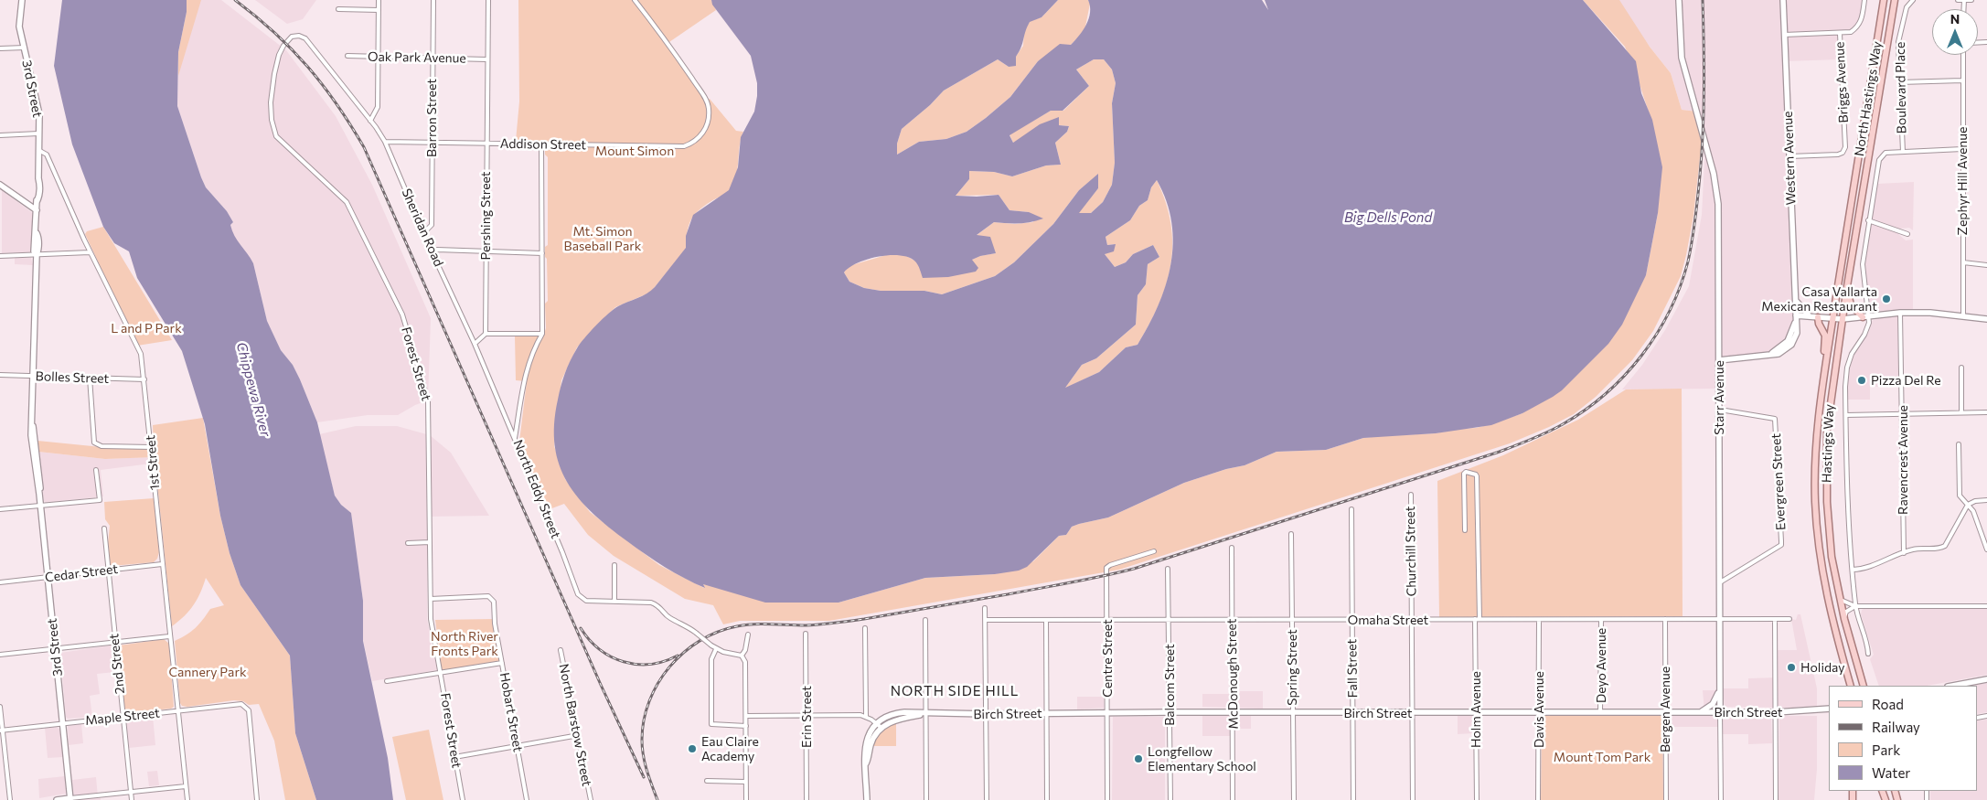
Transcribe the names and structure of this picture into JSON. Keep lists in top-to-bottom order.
{
  "streets": {
    "main road": [
      "3rd Street",
      "North Hastings Way",
      "Western Avenue",
      "Starr Avenue",
      "Hastings Way",
      "Birch Street"
    ],
    "street": [
      "Oak Park Avenue",
      "Briggs Avenue",
      "Boulevard Place",
      "Barron Street",
      "Addison Street",
      "Zephyr Hill Avenue",
      "Pershing Street",
      "Sheridan Road",
      "Forest Street",
      "Bolles Street",
      "Ravencrest Avenue",
      "1st Street",
      "Evergreen Street",
      "North Eddy Street",
      "Churchill Street",
      "Cedar Street",
      "Omaha Street",
      "Centre Street",
      "2nd Street",
      "Deyo Avenue",
      "Spring Street",
      "Fall Street",
      "McDonough Street",
      "Balcom Street",
      "Holm Avenue",
      "Davis Avenue",
      "Bergen Avenue",
      "Hobart Street",
      "Maple Street",
      "Erin Street",
      "North Barstow Street"
    ]
  },
  "crossings": [
    ["Oak Park Avenue", "Barron Street"],
    ["Oak Park Avenue", "Pershing Street"],
    ["Briggs Avenue", "Western Avenue"],
    ["3rd Street", "Bolles Street"],
    ["3rd Street", "1st Street"],
    ["3rd Street", "Cedar Street"],
    ["3rd Street", "Maple Street"],
    ["North Hastings Way", "Hastings Way"],
    ["Barron Street", "Addison Street"],
    ["Barron Street", "Sheridan Road"],
    ["Addison Street", "Pershing Street"],
    ["Addison Street", "Sheridan Road"],
    ["Addison Street", "North Eddy Street"],
    ["Western Avenue", "Starr Avenue"],
    ["Sheridan Road", "Forest Street"],
    ["Sheridan Road", "North Eddy Street"],
    ["Forest Street", "Hobart Street"],
    ["Bolles Street", "1st Street"],
    ["Starr Avenue", "Evergreen Street"],
    ["Starr Avenue", "Omaha Street"],
    ["Starr Avenue", "Birch Street"],
    ["1st Street", "Cedar Street"],
    ["1st Street", "Maple Street"],
    ["Churchill Street", "Omaha Street"],
    ["Churchill Street", "Birch Street"],
    ["Cedar Street", "2nd Street"],
    ["Omaha Street", "Centre Street"],
    ["Omaha Street", "Deyo Avenue"],
    ["Omaha Street", "Spring Street"],
    ["Omaha Street", "Fall Street"],
    ["Omaha Street", "McDonough Street"],
    ["Omaha Street", "Balcom Street"],
    ["Omaha Street", "Holm Avenue"],
    ["Omaha Street", "Davis Avenue"],
    ["Omaha Street", "Bergen Avenue"],
    ["Centre Street", "Birch Street"],
    ["2nd Street", "Maple Street"],
    ["Deyo Avenue", "Birch Street"],
    ["Spring Street", "Birch Street"],
    ["Fall Street", "Birch Street"],
    ["McDonough Street", "Birch Street"],
    ["Balcom Street", "Birch Street"],
    ["Holm Avenue", "Birch Street"],
    ["Davis Avenue", "Birch Street"],
    ["Bergen Avenue", "Birch Street"]
  ],
  "districts": ["NORTH SIDE HILL"],
  "water": ["Big Dells Pond", "Chippewa River"],
  "parks": [
    "Mount Simon",
    "Mt. Simon Baseball Park",
    "L and P Park",
    "North River Fronts Park",
    "Cannery Park",
    "Mount Tom Park"
  ],
  "places": [
    "Casa Vallarta Mexican Restaurant",
    "Pizza Del Re",
    "Holiday",
    "Eau Claire Academy",
    "Longfellow Elementary School"
  ],
  "legend": [
    "Road",
    "Railway",
    "Park",
    "Water"
  ],
  "north": "top"
}
